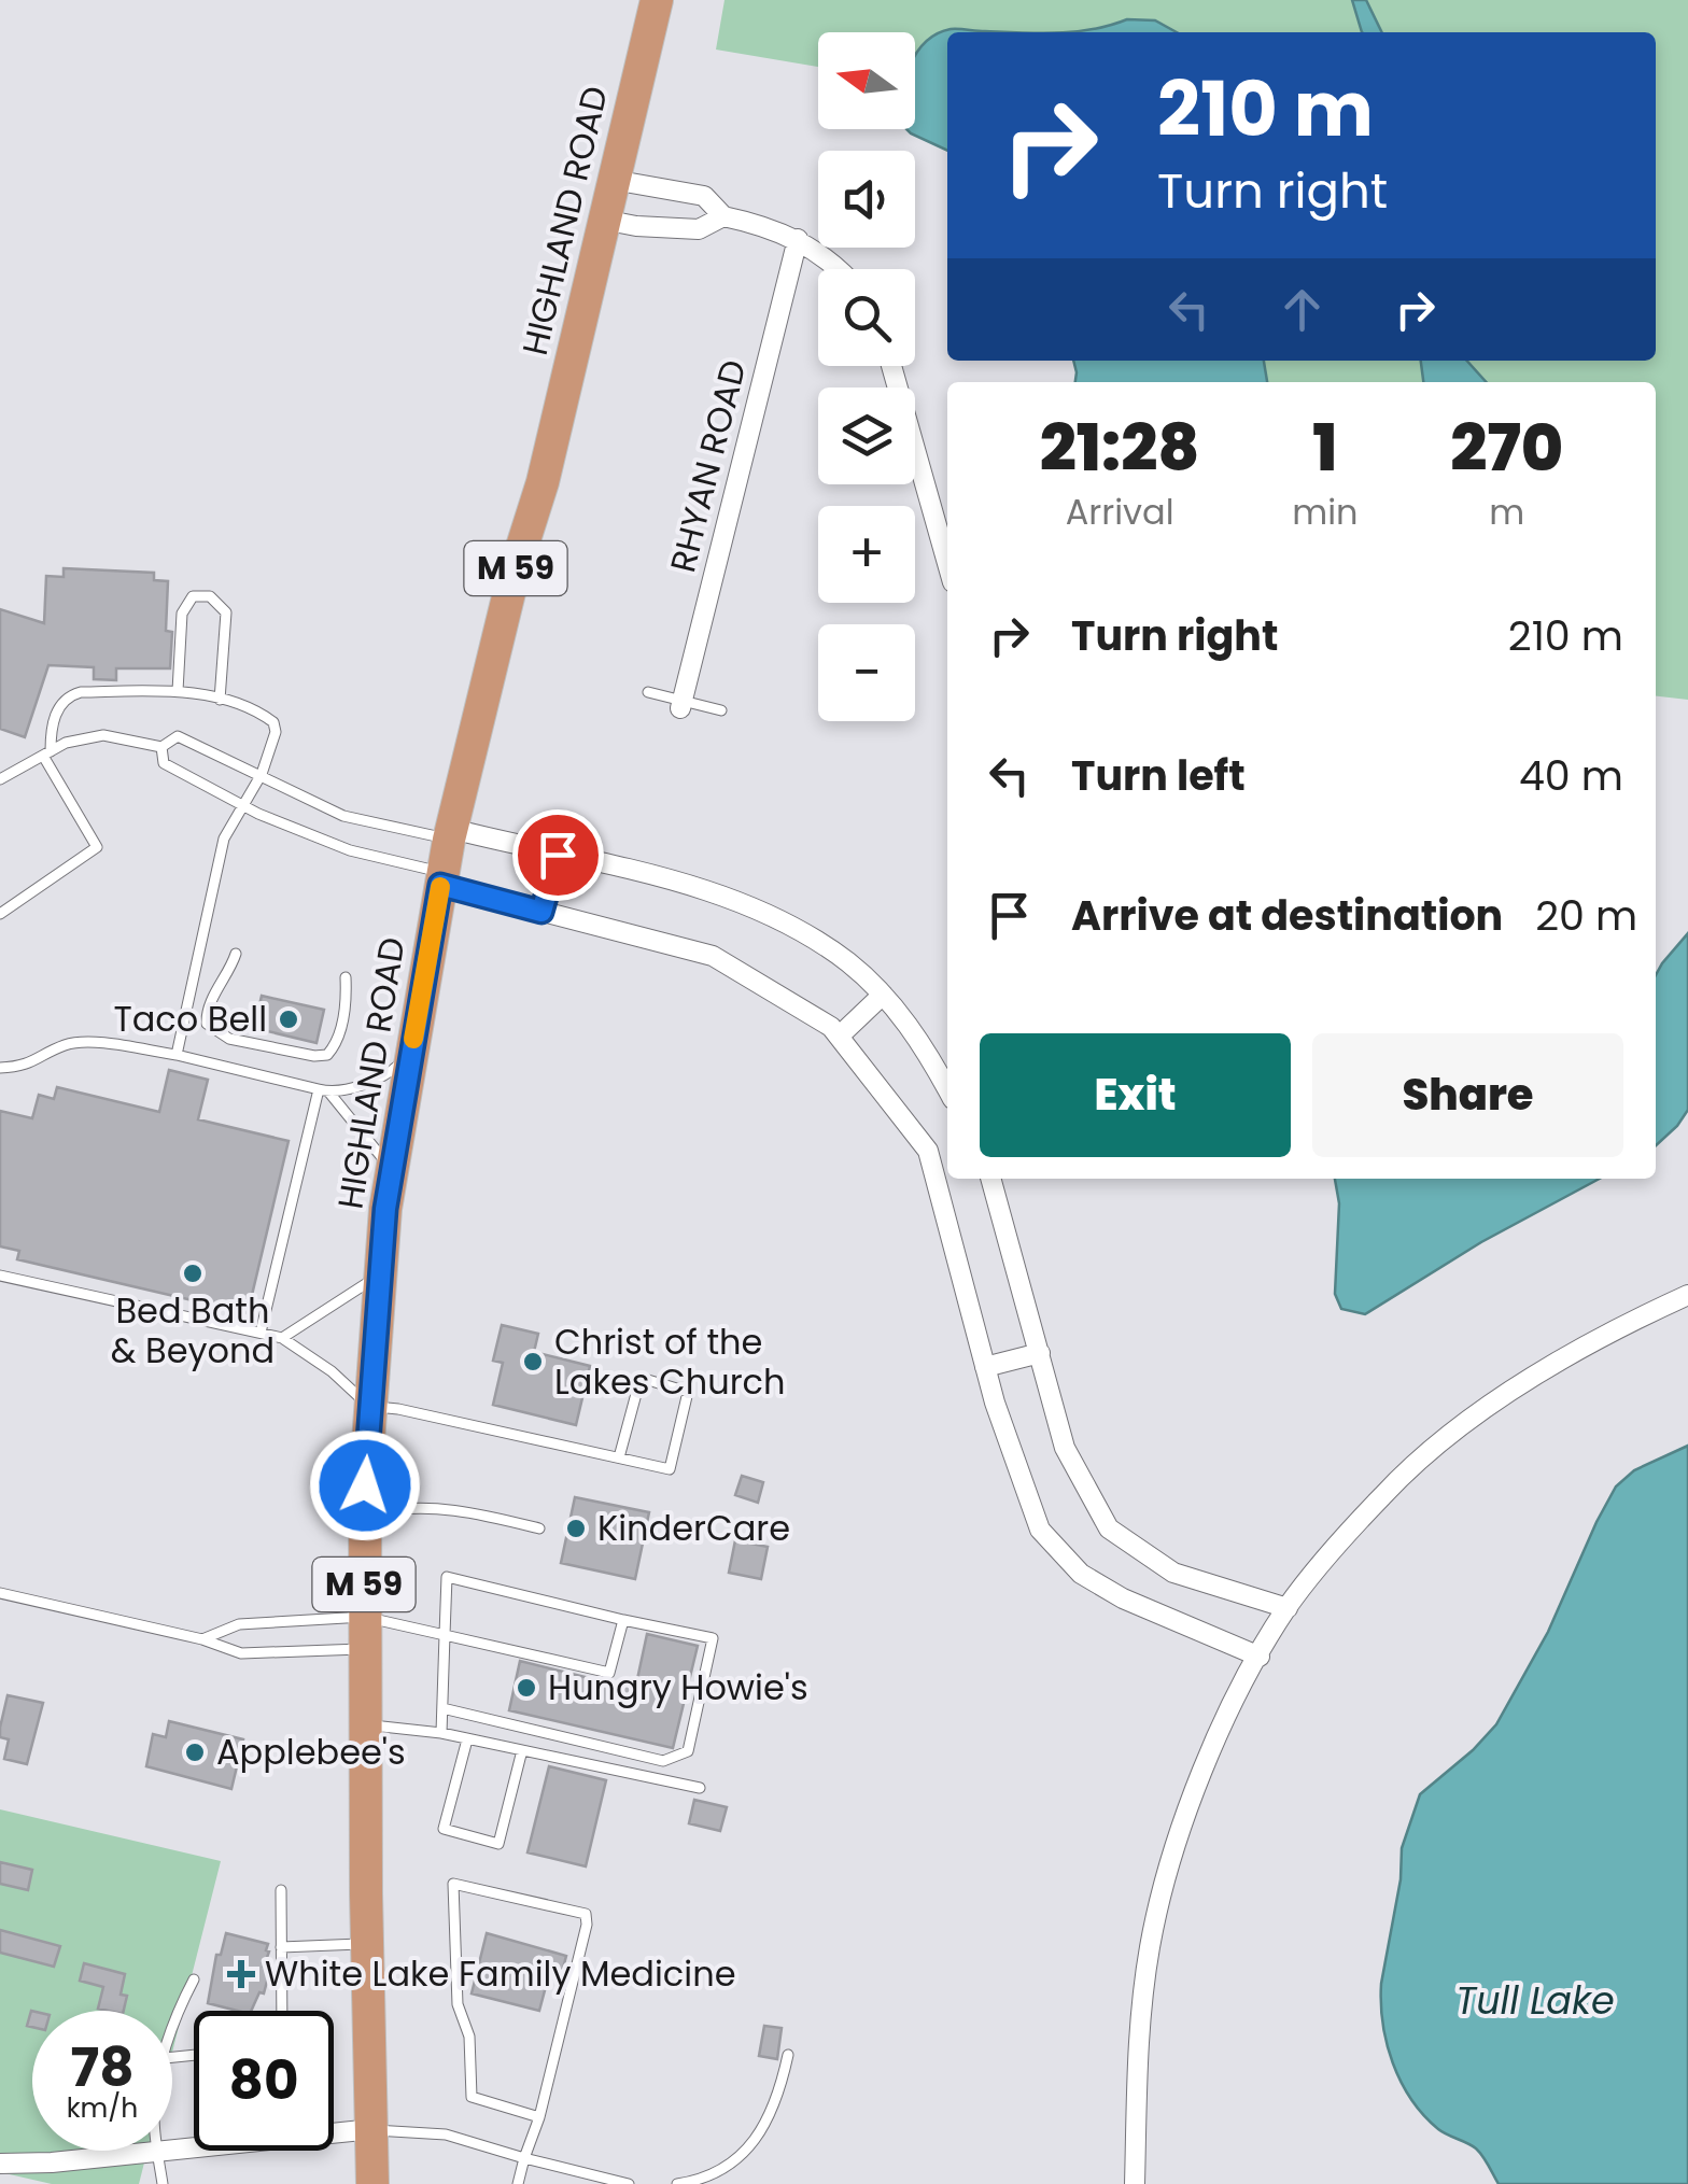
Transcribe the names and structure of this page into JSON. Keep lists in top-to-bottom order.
{
  "streets": {
    "highway": ["HIGHLAND ROAD", "M 59"],
    "street": ["RHYAN ROAD"]
  },
  "water": ["Tull Lake"],
  "places": {
    "other": [
      "Taco Bell",
      "Bed Bath & Beyond",
      "Christ of the Lakes Church",
      "KinderCare",
      "Hungry Howie's",
      "Applebee's"
    ],
    "health": ["White Lake Family Medicine"]
  },
  "north": "left",
  "page": {
    "map_buttons": ["+", "−"],
    "turn": ["210 m", "Turn right"],
    "eta": [
      "21:28",
      "Arrival",
      "1",
      "min",
      "270",
      "m"
    ],
    "list": [
      {
        "name": "Turn right",
        "value": "210 m"
      },
      {
        "name": "Turn left",
        "value": "40 m"
      },
      {
        "name": "Arrive at destination",
        "value": "20 m"
      }
    ],
    "buttons": ["Exit", "Share"],
    "speed": "78 km/h",
    "limit": "80"
  }
}
